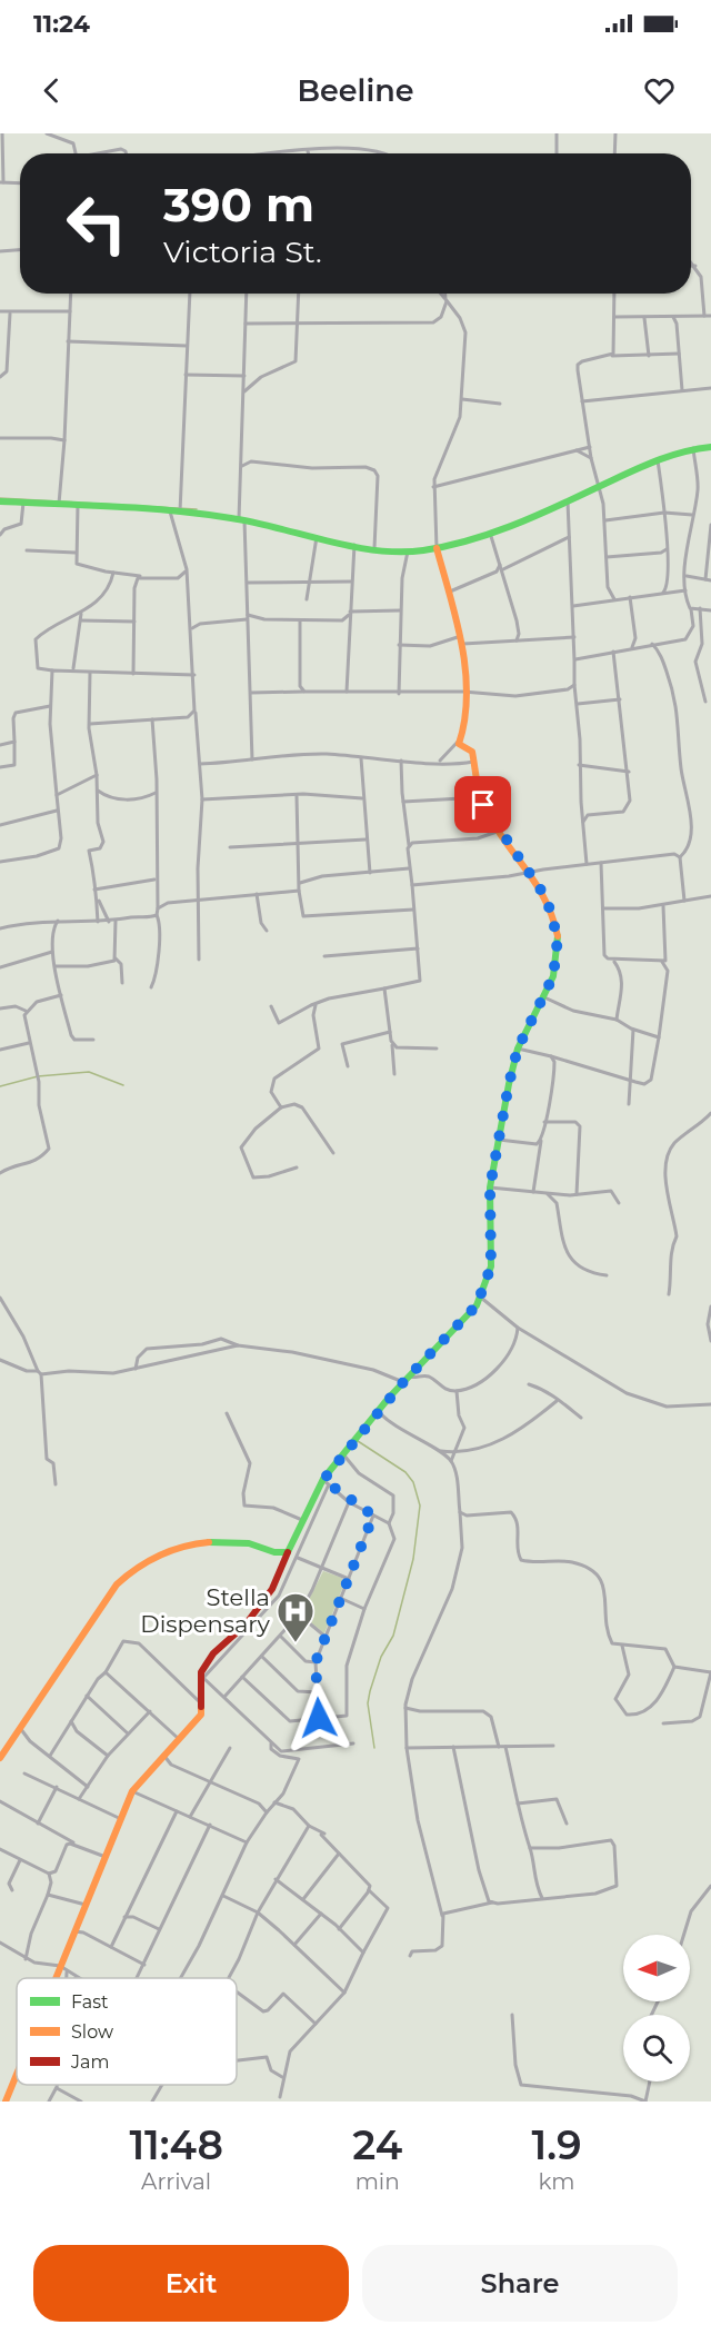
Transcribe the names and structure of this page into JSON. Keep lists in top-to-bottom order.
{
  "places": {
    "hospital": ["Stella Dispensary"]
  },
  "legend": ["Fast", "Slow", "Jam"],
  "north": "left",
  "page": {
    "status": "11:24",
    "header": "Beeline",
    "turn": ["390 m", "Victoria St."],
    "eta": [
      "11:48",
      "Arrival",
      "24",
      "min",
      "1.9",
      "km"
    ],
    "buttons": ["Exit", "Share"]
  }
}
